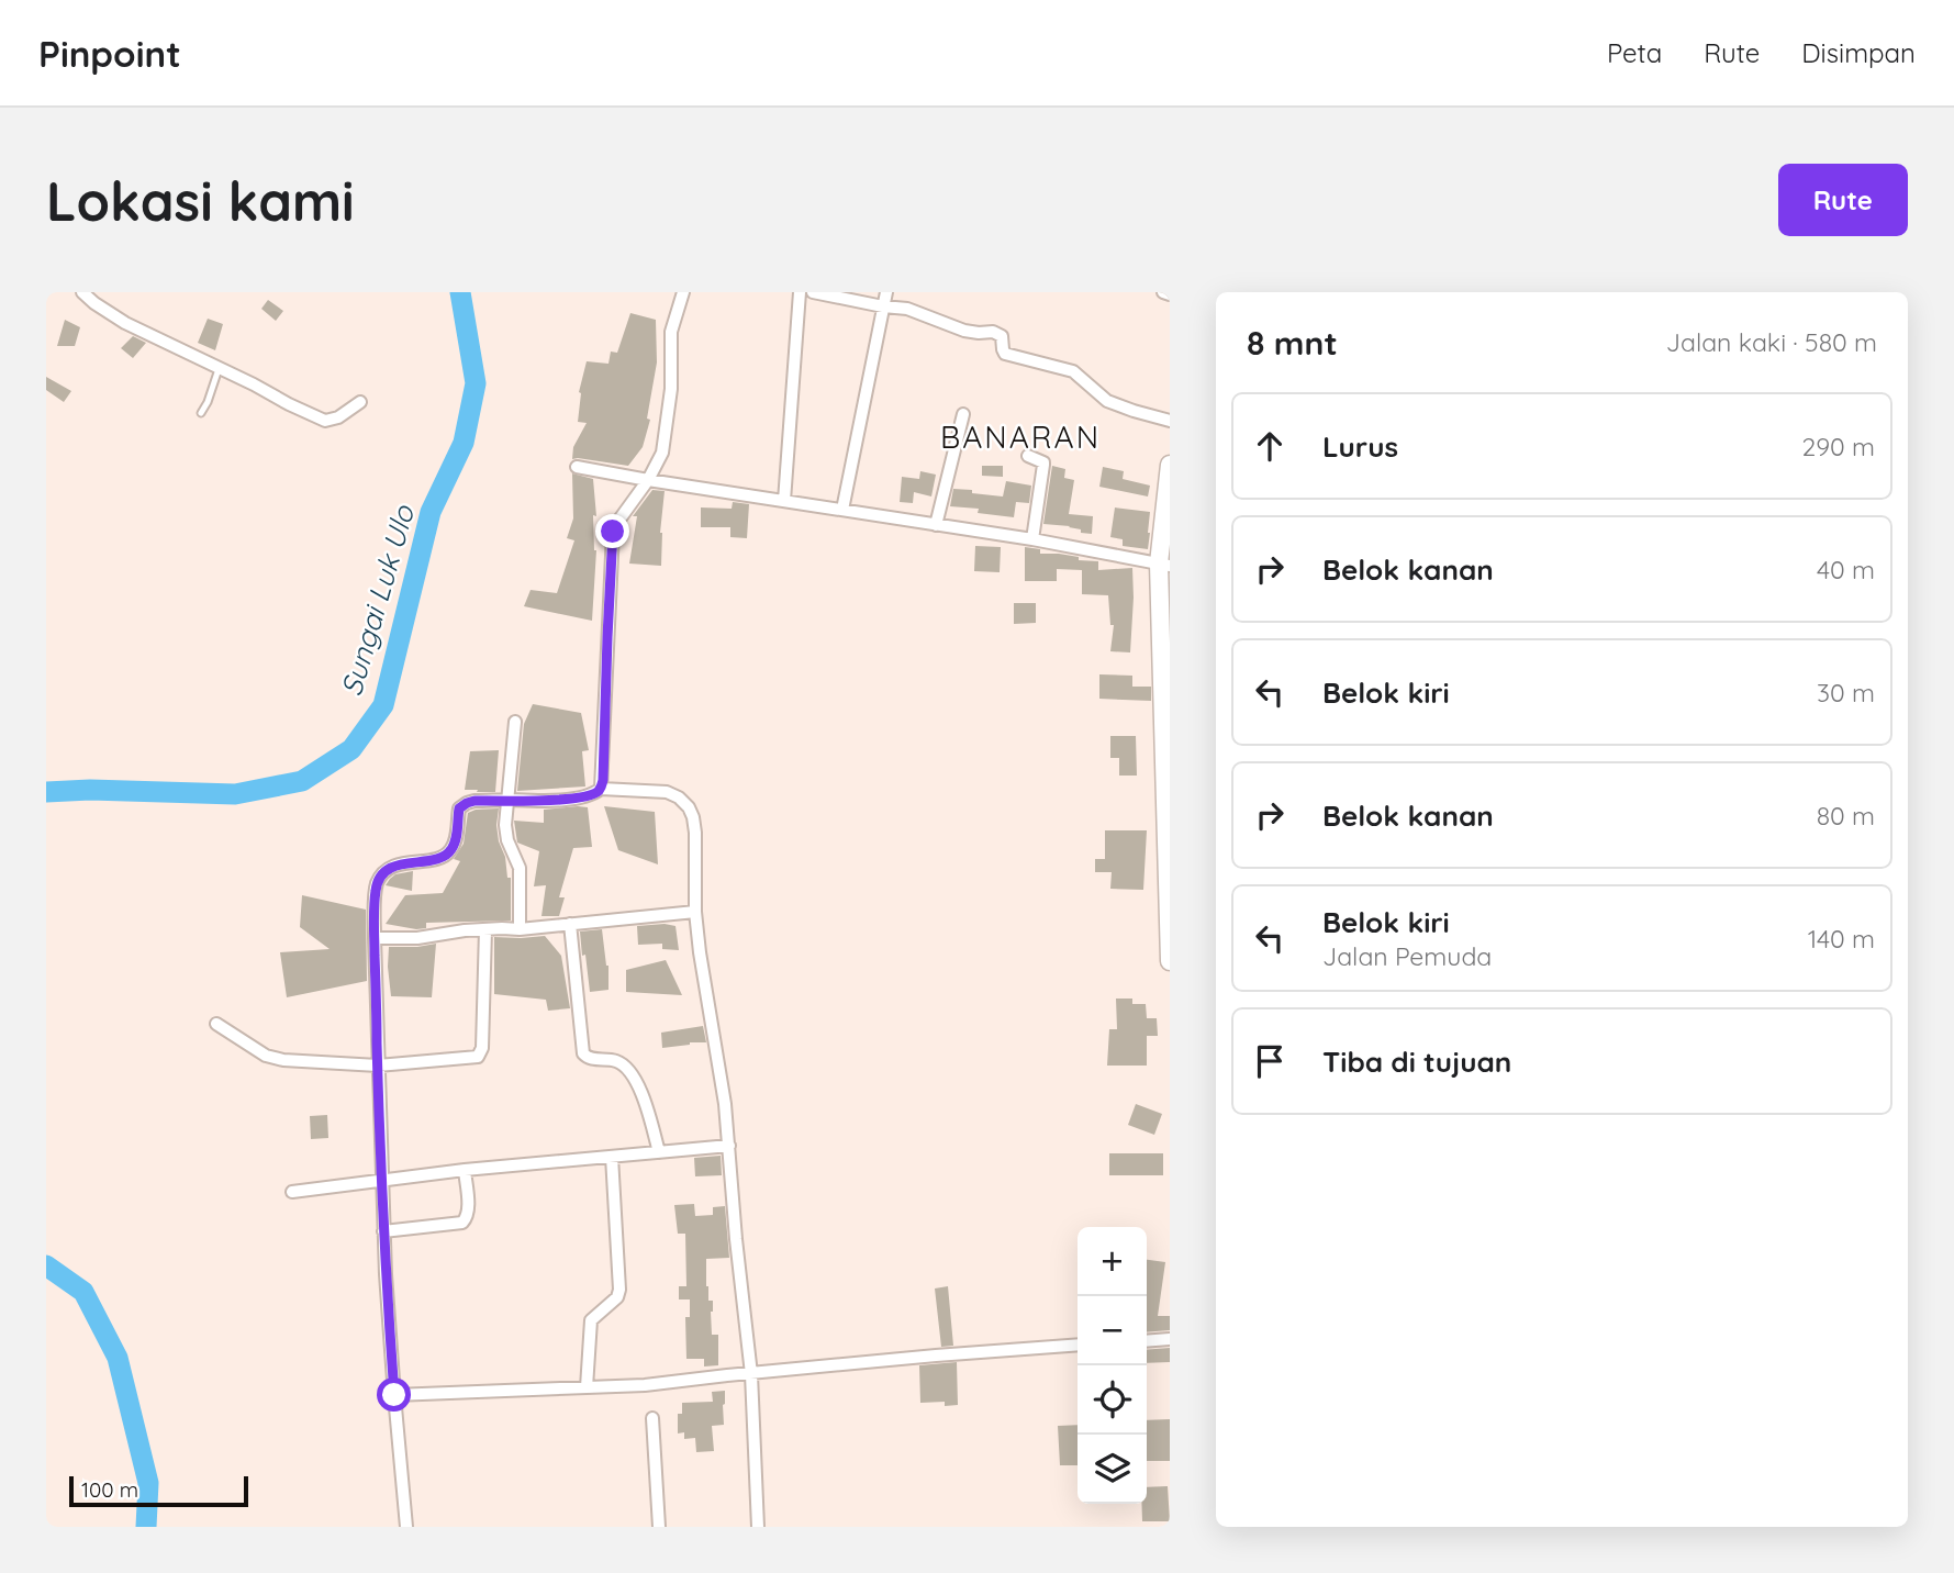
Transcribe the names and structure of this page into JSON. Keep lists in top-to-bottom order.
{
  "districts": ["BANARAN"],
  "water": ["Sungai Luk Ulo"],
  "scale_bar": "100 m",
  "page": {
    "header": "Pinpoint",
    "nav": ["Peta", "Rute", "Disimpan"],
    "buttons": "Rute",
    "title": "Lokasi kami",
    "heading": ["8 mnt", "Jalan kaki · 580 m"],
    "list": [
      ["Lurus", "290 m"],
      ["Belok kanan", "40 m"],
      ["Belok kiri", "30 m"],
      ["Belok kanan", "80 m"],
      ["Belok kiri", "Jalan Pemuda", "140 m"],
      "Tiba di tujuan"
    ],
    "map_buttons": ["+", "−"],
    "scale": "100 m"
  }
}
